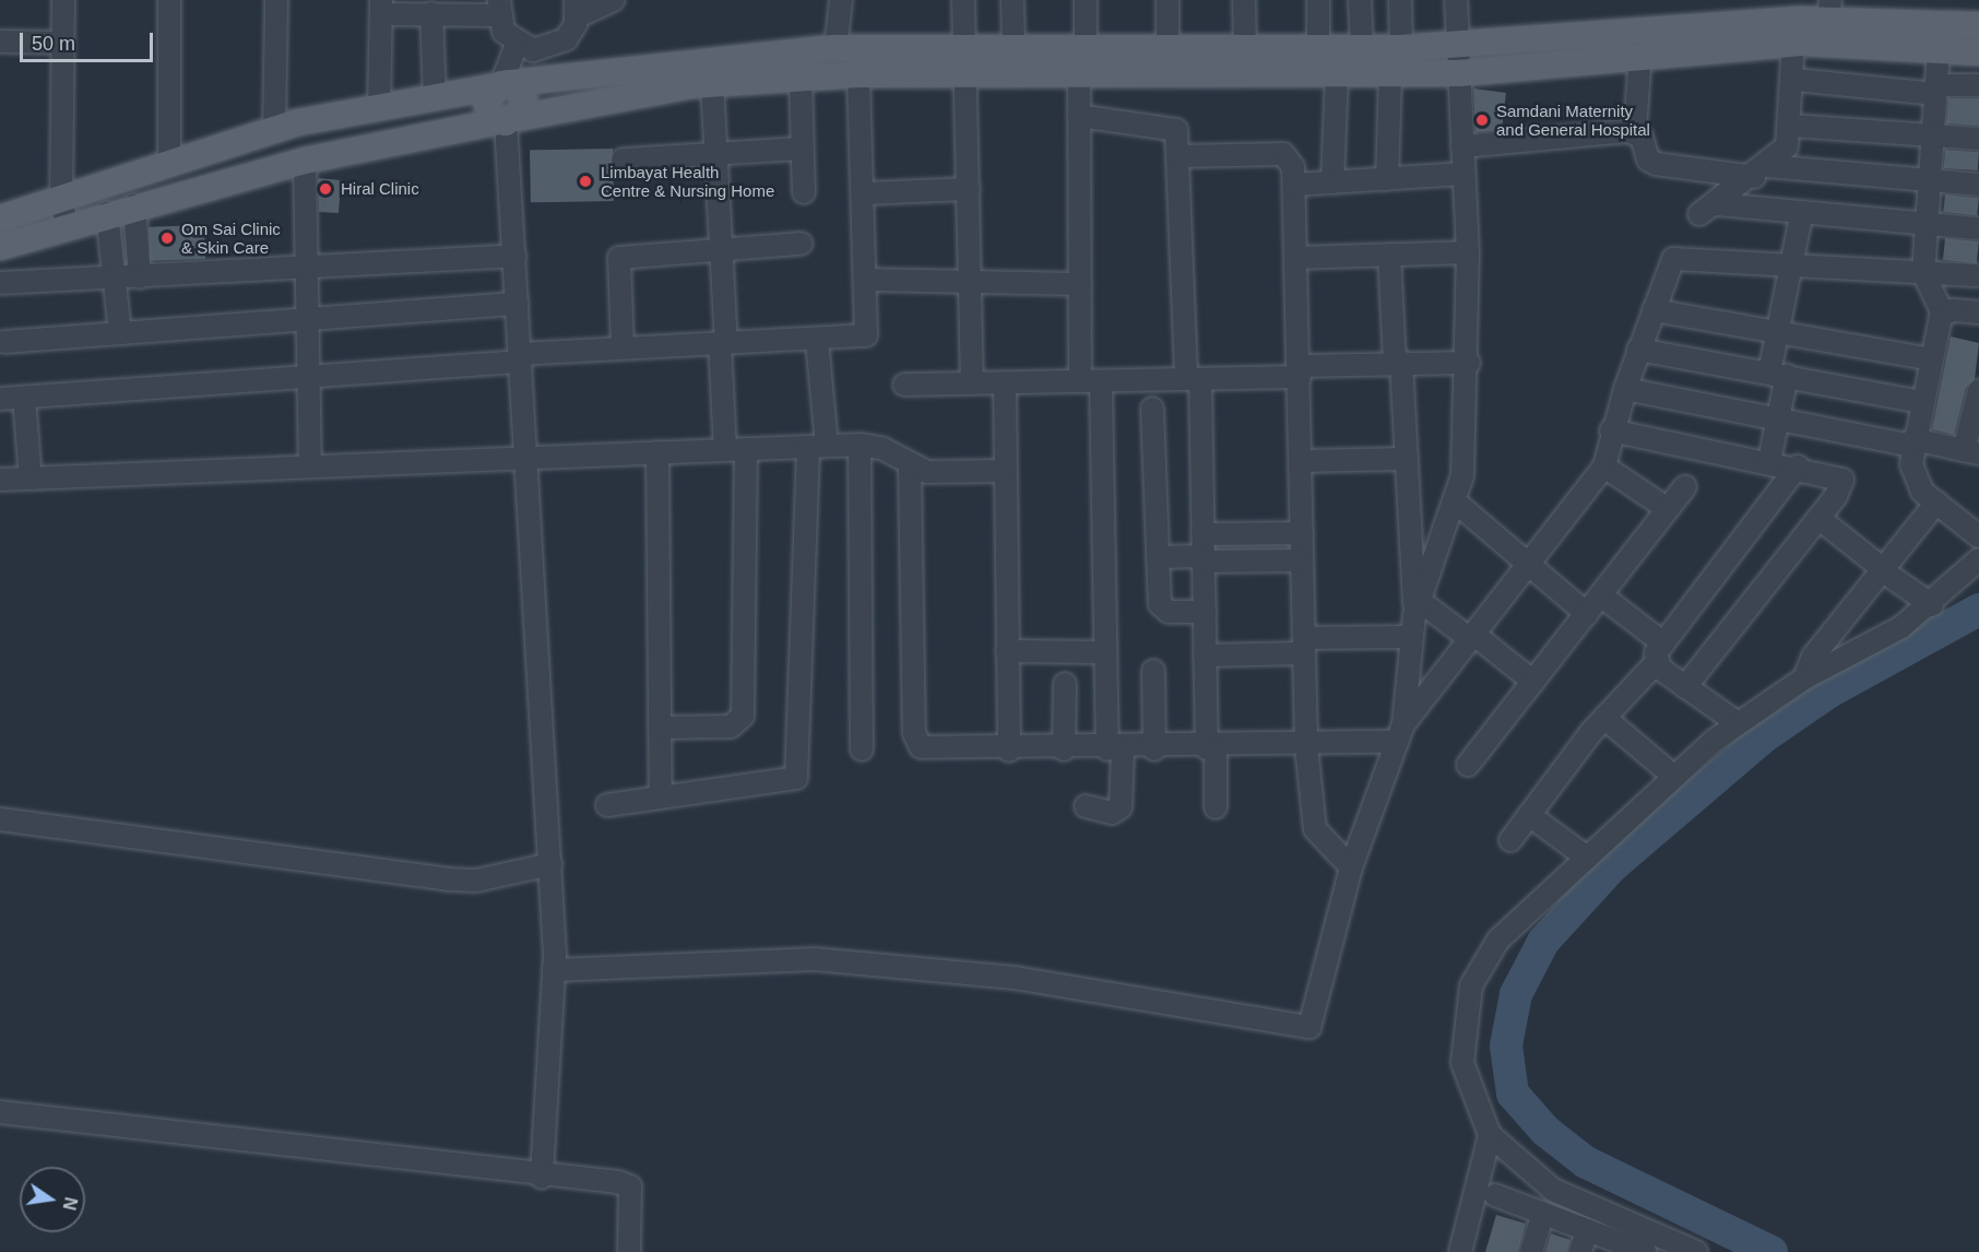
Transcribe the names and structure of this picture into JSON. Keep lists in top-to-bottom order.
{
  "places": [
    "Samdani Maternity and General Hospital",
    "Limbayat Health Centre & Nursing Home",
    "Hiral Clinic",
    "Om Sai Clinic & Skin Care"
  ],
  "scale_bar": "50 m",
  "north": "right"
}
